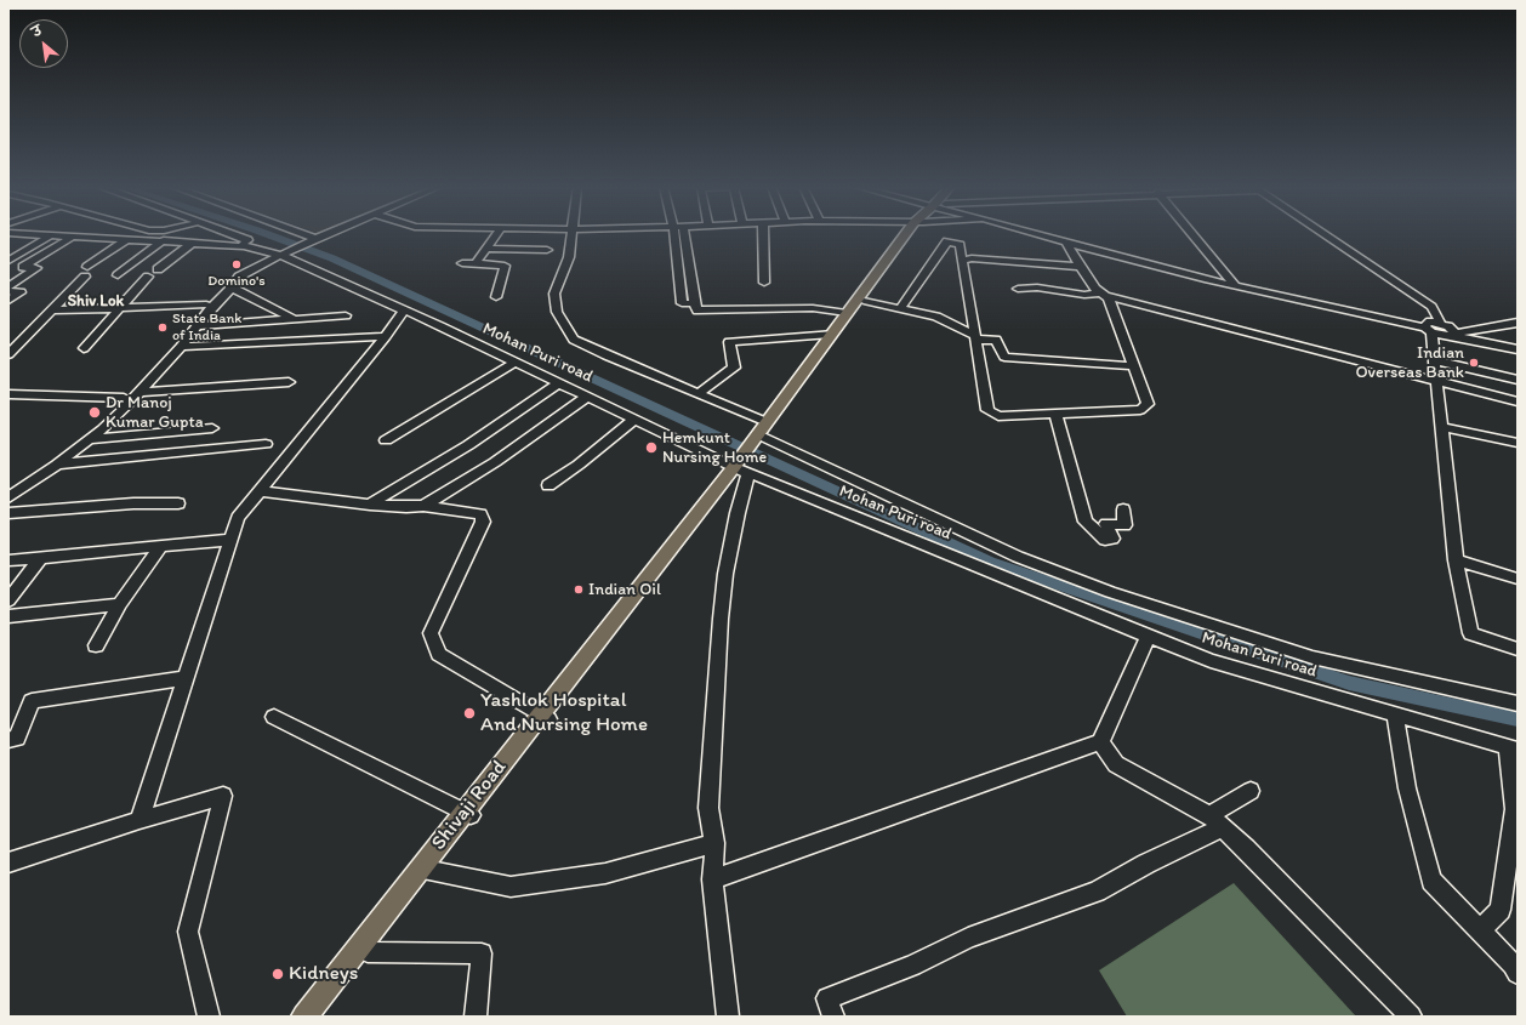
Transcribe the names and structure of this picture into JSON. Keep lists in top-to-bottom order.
{
  "streets": {
    "main road": ["Shivaji Road"],
    "street": ["Mohan Puri road"]
  },
  "districts": ["Shiv Lok"],
  "places": [
    "Domino's",
    "State Bank of India",
    "Indian Overseas Bank",
    "Dr Manoj Kumar Gupta",
    "Hemkunt Nursing Home",
    "Indian Oil",
    "Yashlok Hospital And Nursing Home",
    "Kidneys"
  ],
  "north": "top left"
}
